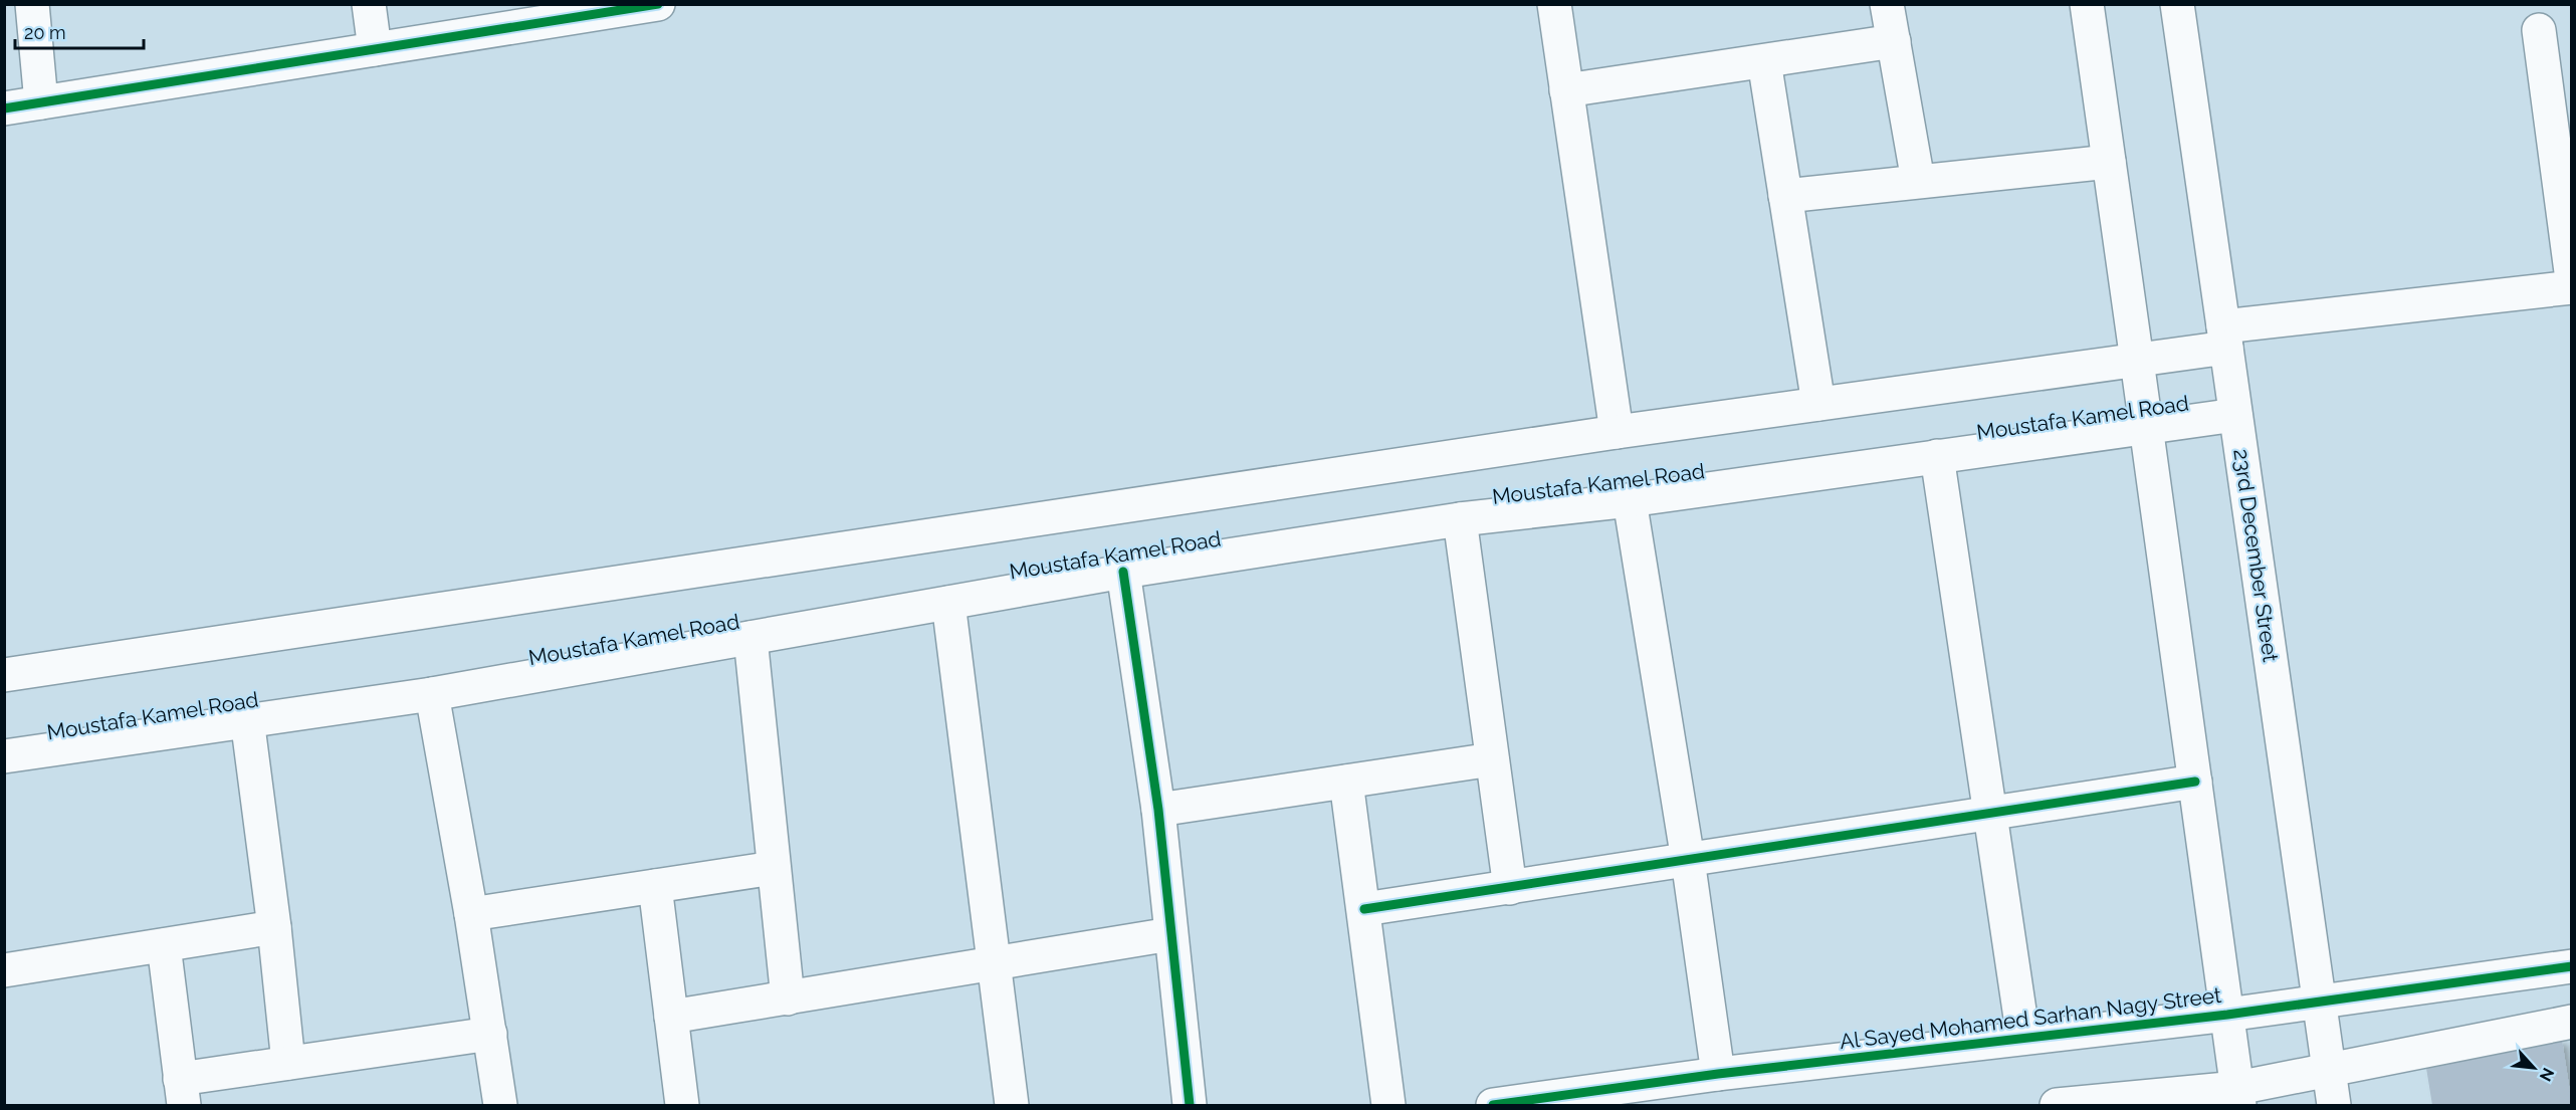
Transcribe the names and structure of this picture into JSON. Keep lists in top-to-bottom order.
{
  "streets": {
    "street": ["Moustafa Kamel Road", "23rd December Street", "Al Sayed Mohamed Sarhan Nagy Street"]
  },
  "crossings": [
    ["Moustafa Kamel Road", "23rd December Street"],
    ["23rd December Street", "Al Sayed Mohamed Sarhan Nagy Street"]
  ],
  "scale_bar": "20 m",
  "north": "bottom right"
}
